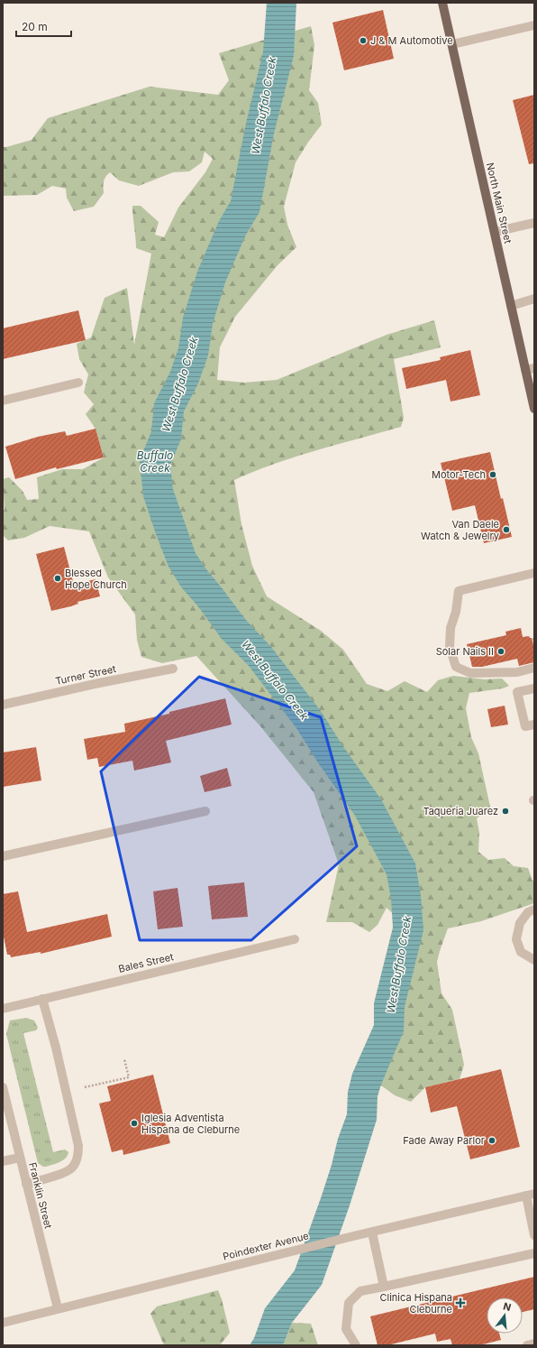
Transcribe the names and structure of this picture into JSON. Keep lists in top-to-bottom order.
{
  "streets": {
    "main road": ["North Main Street"],
    "street": [
      "Turner Street",
      "Bales Street",
      "Franklin Street",
      "Poindexter Avenue"
    ]
  },
  "crossings": [
    ["Franklin Street", "Poindexter Avenue"]
  ],
  "water": ["West Buffalo Creek", "Buffalo Creek"],
  "places": {
    "other": [
      "J & M Automotive",
      "Motor-Tech",
      "Van Daele Watch & Jewelry",
      "Blessed Hope Church",
      "Solar Nails II",
      "Taqueria Juarez",
      "Iglesia Adventista Hispana de Cleburne",
      "Fade Away Parlor"
    ],
    "health": ["Clinica Hispana Cleburne"]
  },
  "scale_bar": "20 m",
  "north": "top"
}
